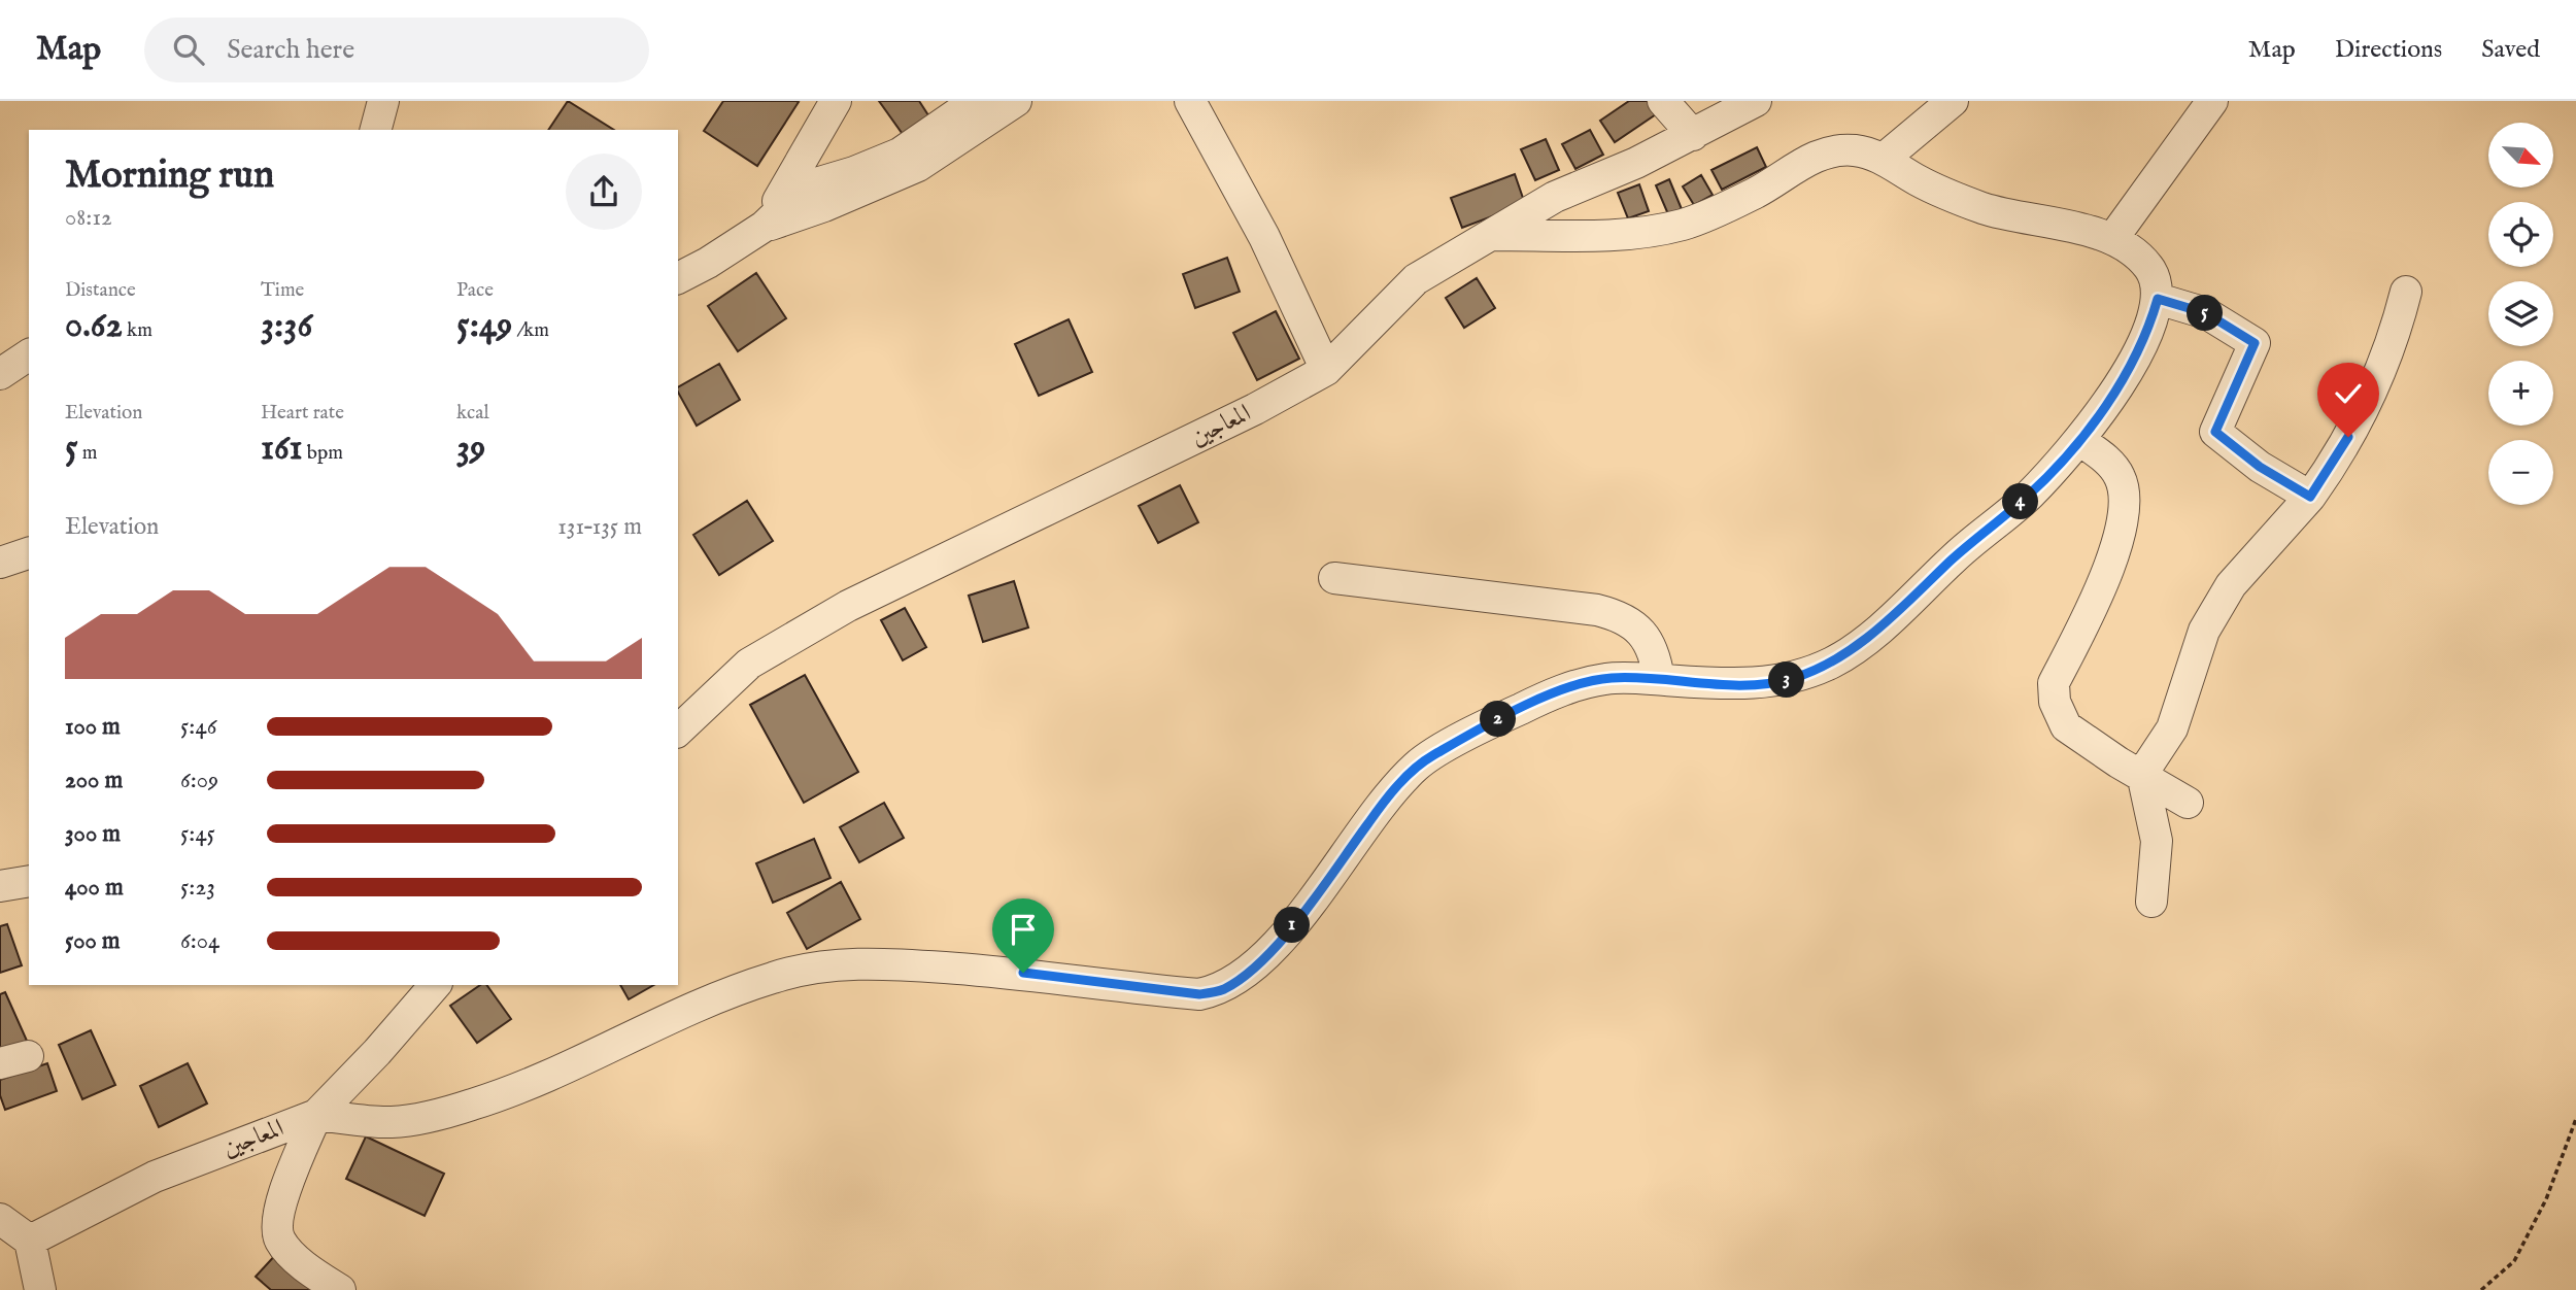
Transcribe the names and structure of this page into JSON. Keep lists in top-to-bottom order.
{
  "streets": {
    "street": ["المعاجين"]
  },
  "north": "bottom right",
  "page": {
    "header": "Map",
    "search": "Search here",
    "nav": ["Map", "Directions", "Saved"],
    "map_buttons": ["+", "−"],
    "heading": ["Morning run", "08:12"],
    "stats": [
      ["Distance", "0.62 km"],
      ["Time", "3:36"],
      ["Pace", "5:49 /km"],
      ["Elevation", "5 m"],
      ["Heart rate", "161 bpm"],
      ["kcal", "39"]
    ],
    "pins": [
      "5",
      "4",
      "3",
      "2",
      "1"
    ],
    "chart": ["Elevation", "131–135 m"],
    "list": [
      {
        "name": "100 m",
        "note": "5:46"
      },
      {
        "name": "200 m",
        "note": "6:09"
      },
      {
        "name": "300 m",
        "note": "5:45"
      },
      {
        "name": "400 m",
        "note": "5:23"
      },
      {
        "name": "500 m",
        "note": "6:04"
      }
    ]
  }
}
